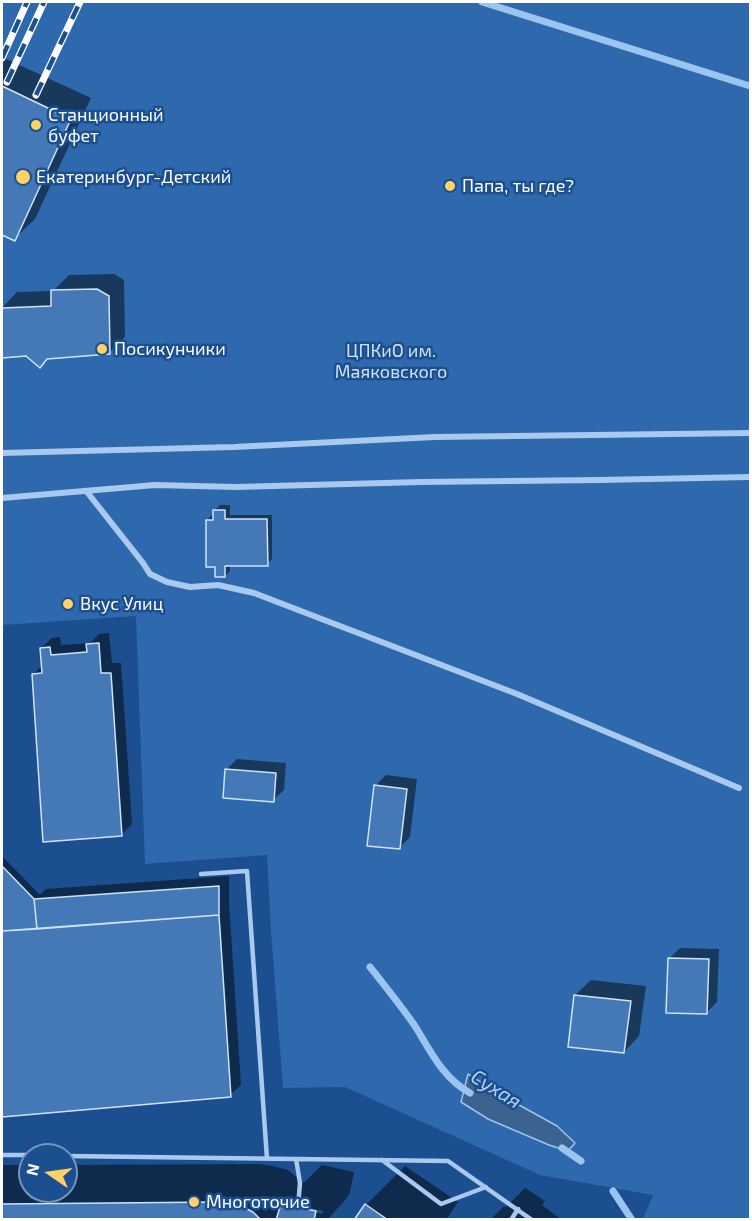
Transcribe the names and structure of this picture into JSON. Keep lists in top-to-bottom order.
{
  "water": ["Сухая"],
  "parks": ["ЦПКиО им. Маяковского"],
  "places": [
    "Станционный буфет",
    "Екатеринбург-Детский",
    "Папа, ты где?",
    "Посикунчики",
    "Вкус Улиц",
    "Многоточие"
  ],
  "north": "left"
}
